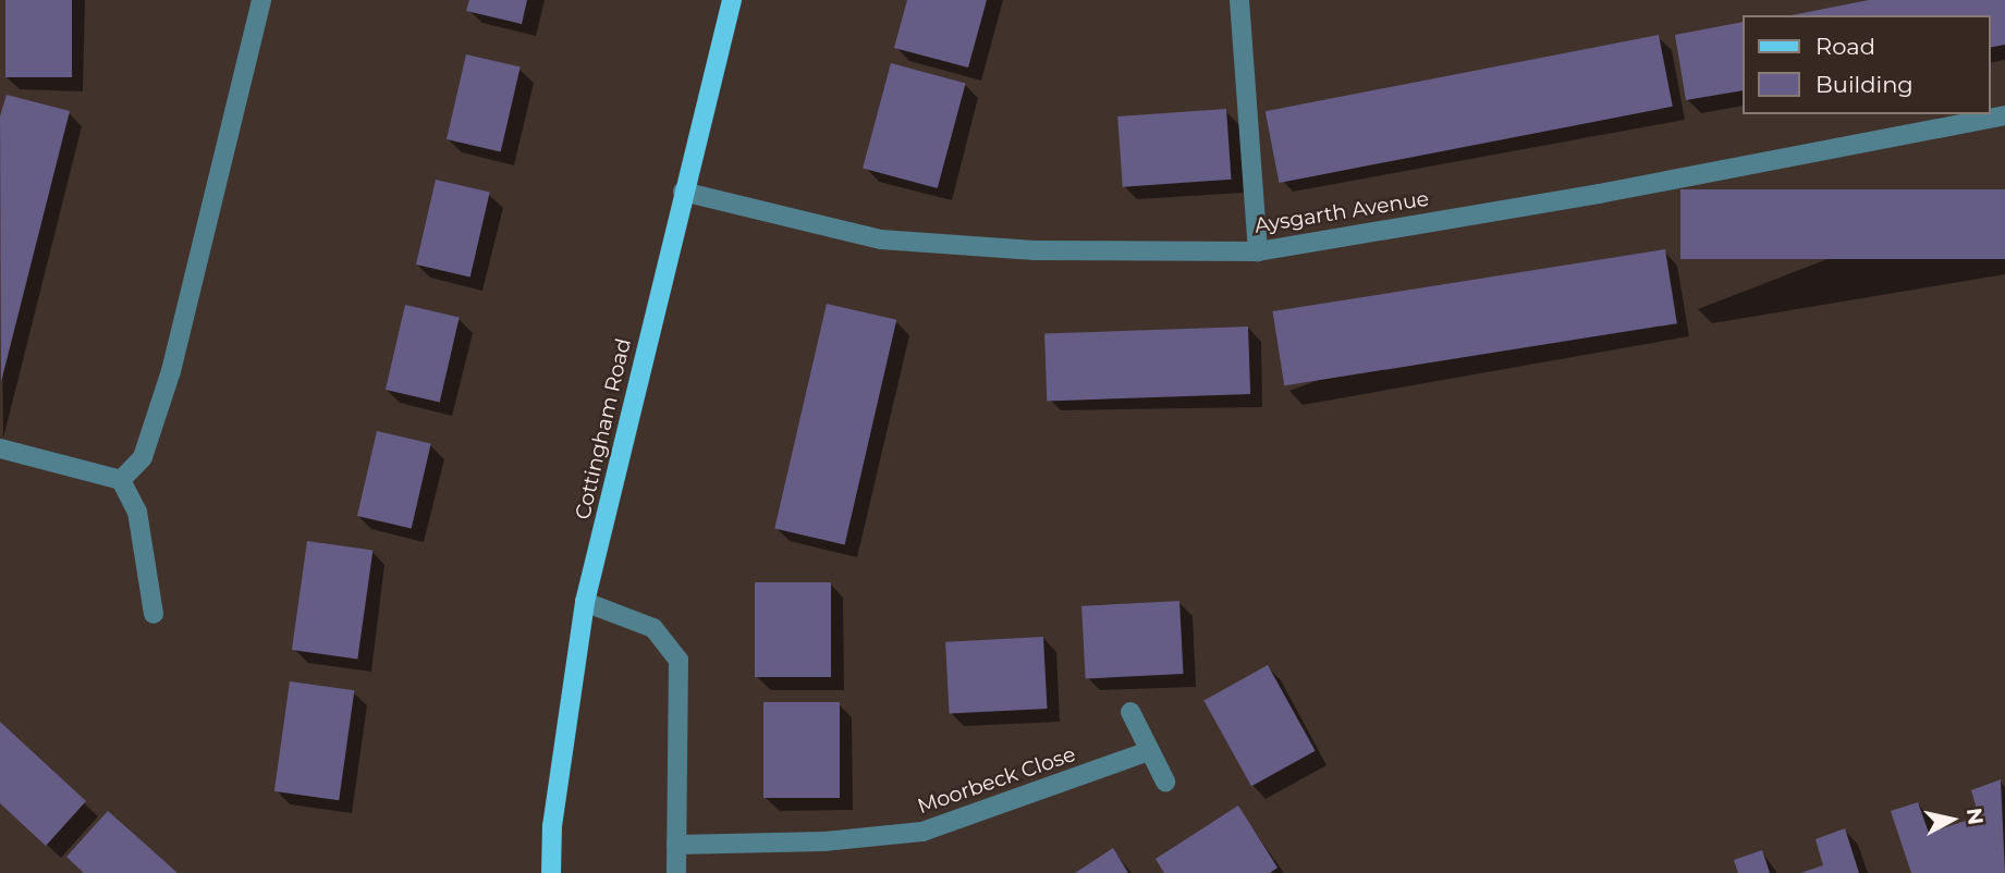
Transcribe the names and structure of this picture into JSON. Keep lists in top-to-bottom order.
{
  "streets": {
    "main road": ["Cottingham Road"],
    "street": ["Aysgarth Avenue", "Moorbeck Close"]
  },
  "crossings": [
    ["Aysgarth Avenue", "Cottingham Road"]
  ],
  "legend": ["Road", "Building"],
  "north": "right"
}
